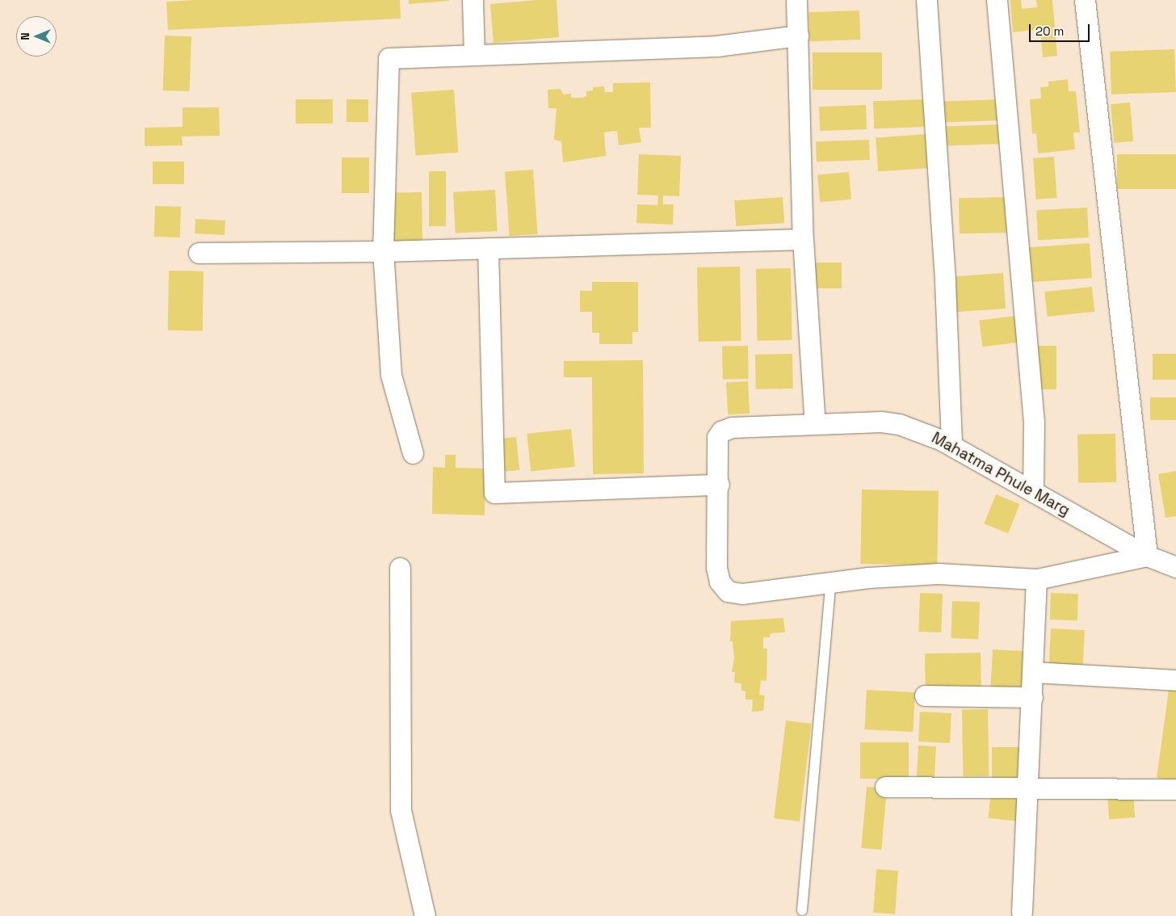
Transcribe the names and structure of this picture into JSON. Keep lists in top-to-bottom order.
{
  "streets": {
    "street": ["Mahatma Phule Marg"]
  },
  "scale_bar": "20 m",
  "north": "left"
}
